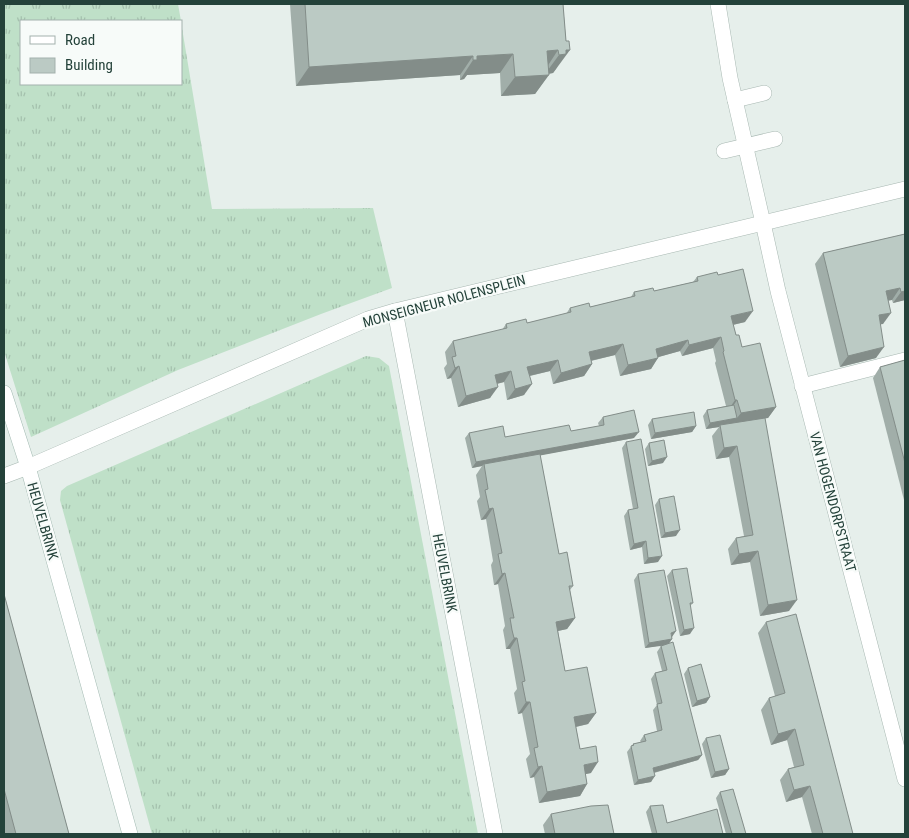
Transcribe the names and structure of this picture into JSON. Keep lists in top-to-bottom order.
{
  "streets": {
    "street": ["MONSEIGNEUR NOLENSPLEIN", "VAN HOGENDORPSTRAAT", "HEUVELBRINK"]
  },
  "crossings": [
    ["MONSEIGNEUR NOLENSPLEIN", "VAN HOGENDORPSTRAAT"],
    ["MONSEIGNEUR NOLENSPLEIN", "HEUVELBRINK"]
  ],
  "legend": ["Road", "Building"]
}
